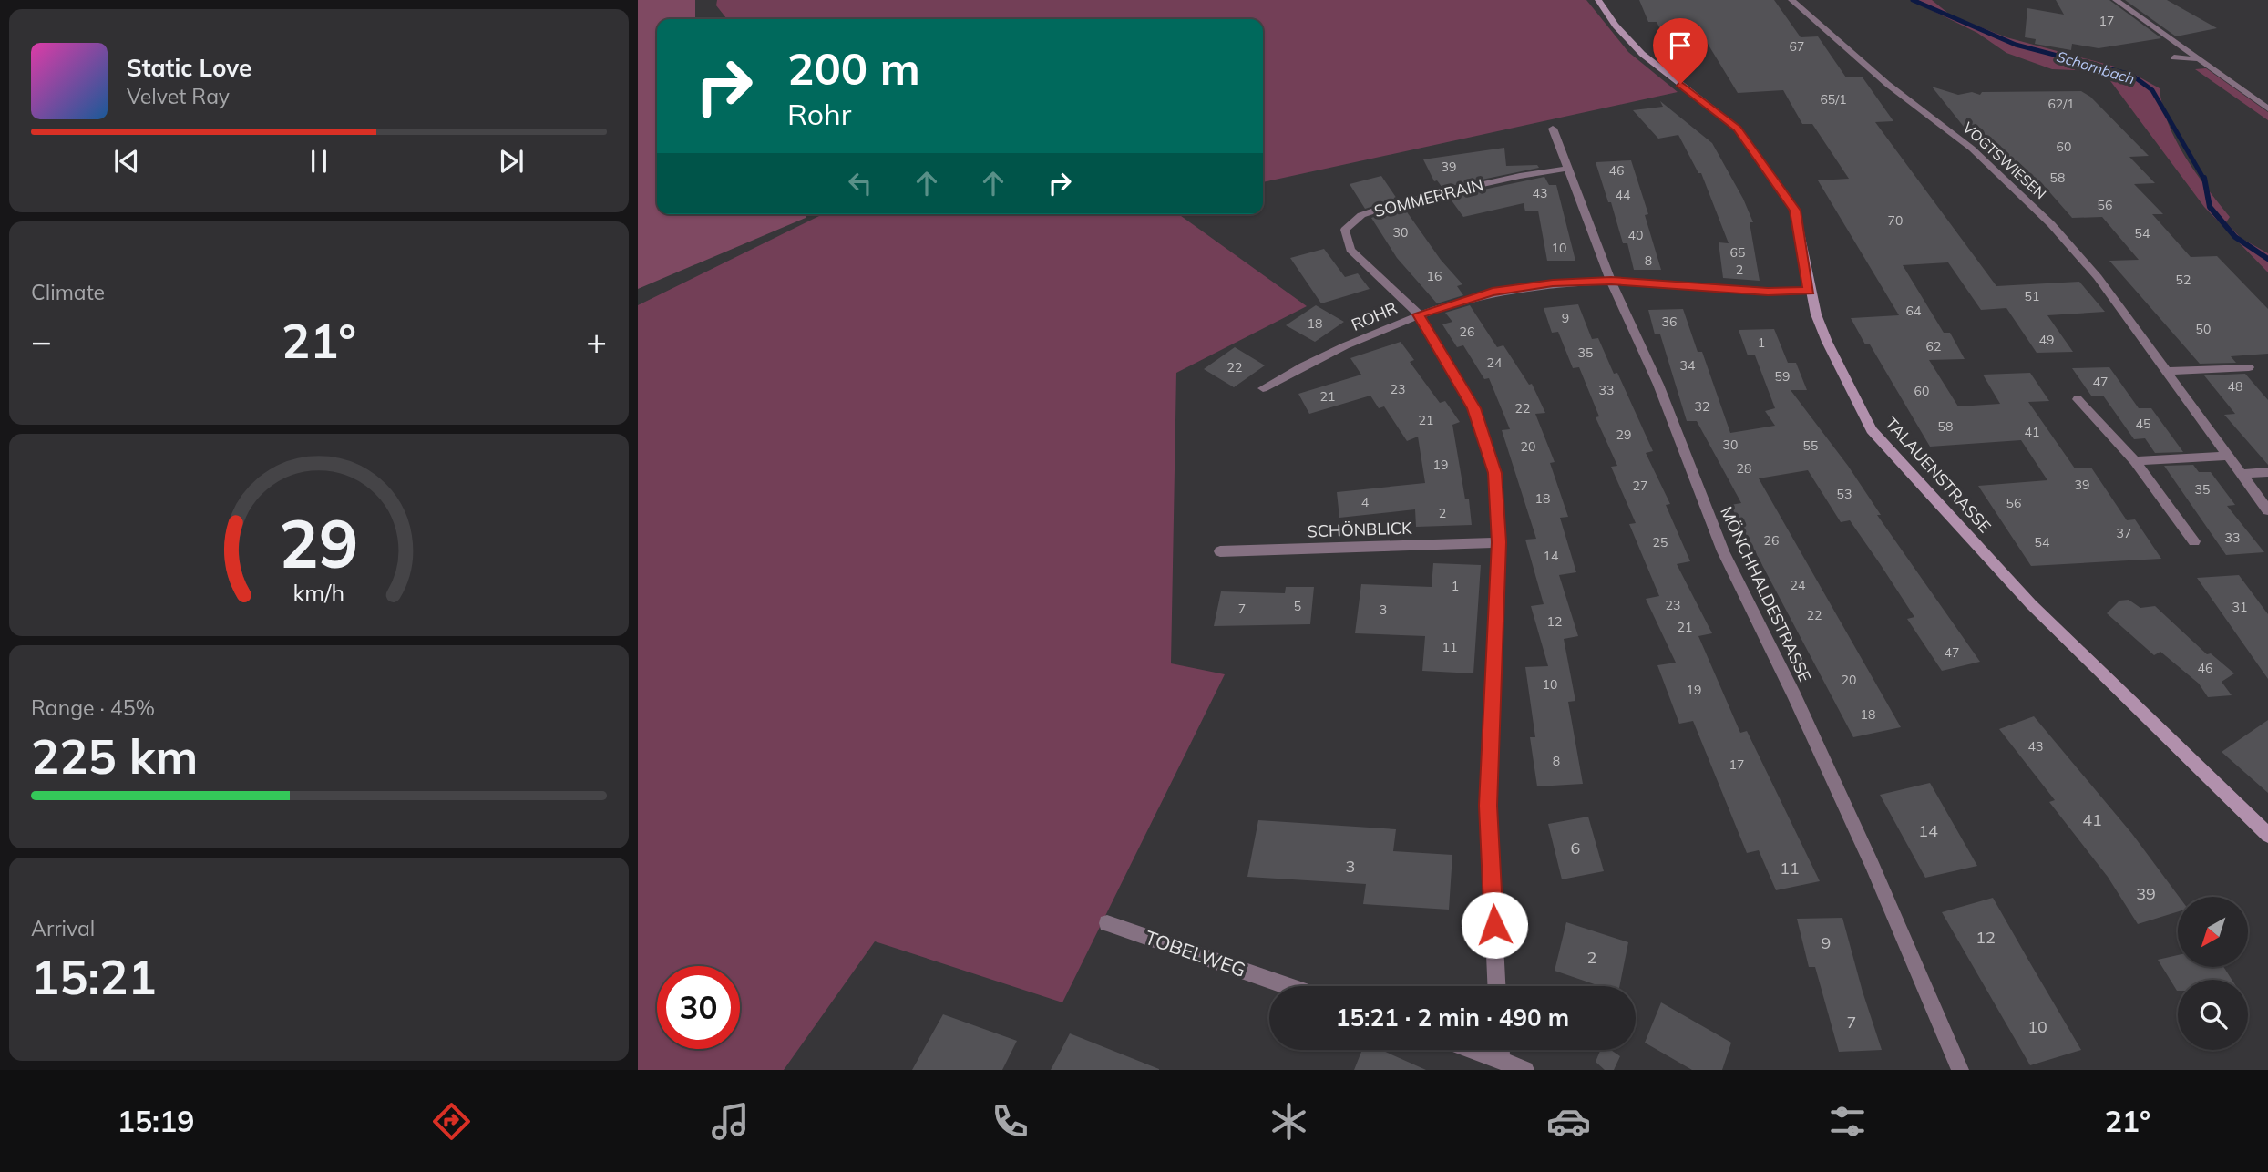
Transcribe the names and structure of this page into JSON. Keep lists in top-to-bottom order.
{
  "streets": {
    "street": [
      "VOGTSWIESEN",
      "SOMMERRAIN",
      "ROHR",
      "TALAUENSTRASSE",
      "SCHÖNBLICK",
      "MÖNCHHALDESTRASSE",
      "TOBELWEG"
    ]
  },
  "crossings": [
    ["SOMMERRAIN", "ROHR"],
    ["SOMMERRAIN", "SCHÖNBLICK"],
    ["SOMMERRAIN", "MÖNCHHALDESTRASSE"],
    ["ROHR", "TALAUENSTRASSE"],
    ["ROHR", "MÖNCHHALDESTRASSE"]
  ],
  "water": ["Schornbach"],
  "house_numbers": [
    "17",
    "67",
    "65/1",
    "62/1",
    "60",
    "39",
    "46",
    "58",
    "43",
    "44",
    "56",
    "70",
    "30",
    "54",
    "40",
    "10",
    "65",
    "8",
    "2",
    "16",
    "52",
    "51",
    "64",
    "9",
    "36",
    "18",
    "50",
    "26",
    "49",
    "1",
    "62",
    "35",
    "24",
    "34",
    "22",
    "59",
    "47",
    "48",
    "23",
    "33",
    "60",
    "21",
    "32",
    "22",
    "21",
    "45",
    "58",
    "41",
    "29",
    "30",
    "55",
    "20",
    "19",
    "28",
    "39",
    "27",
    "35",
    "53",
    "18",
    "4",
    "56",
    "2",
    "37",
    "33",
    "26",
    "25",
    "54",
    "14",
    "24",
    "1",
    "23",
    "5",
    "31",
    "7",
    "3",
    "22",
    "12",
    "21",
    "11",
    "47",
    "46",
    "20",
    "10",
    "19",
    "18",
    "43",
    "8",
    "17",
    "41",
    "14",
    "6",
    "3",
    "11",
    "39",
    "12",
    "9",
    "2",
    "7",
    "10"
  ],
  "north": "bottom left",
  "page": {
    "turn": ["200 m", "Rohr"],
    "song": ["Static Love", "Velvet Ray"],
    "tile": [
      "Climate",
      ["Range · 45%", "225 km"],
      ["Arrival", "15:21"]
    ],
    "heat": ["−", "21°", "+"],
    "limit": "30",
    "trip": "15:21 · 2 min · 490 m",
    "tabs": ["15:19", "21°"],
    "gauge": ["29", "km/h"]
  }
}
